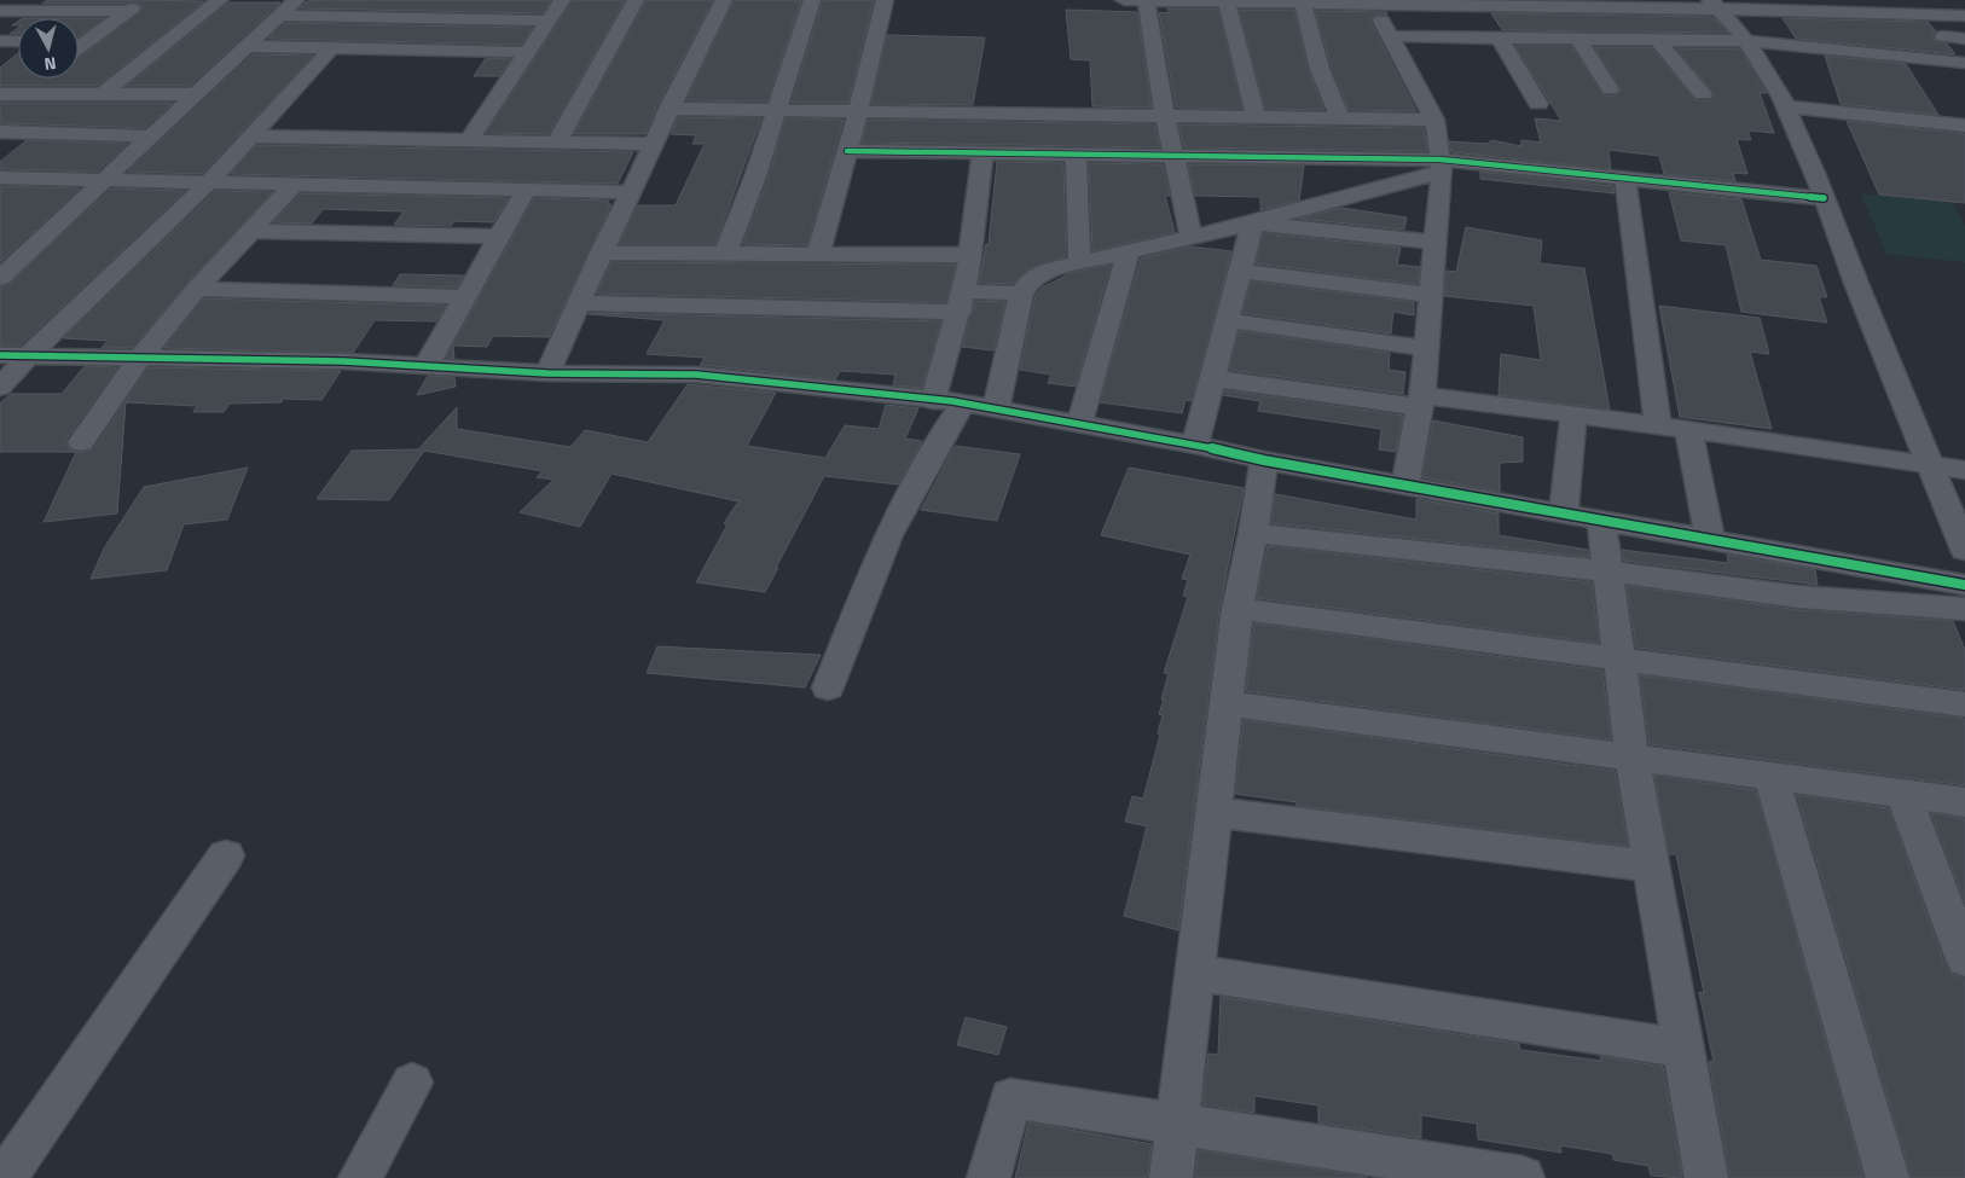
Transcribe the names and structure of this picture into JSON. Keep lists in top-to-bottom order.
{
  "north": "bottom"
}
